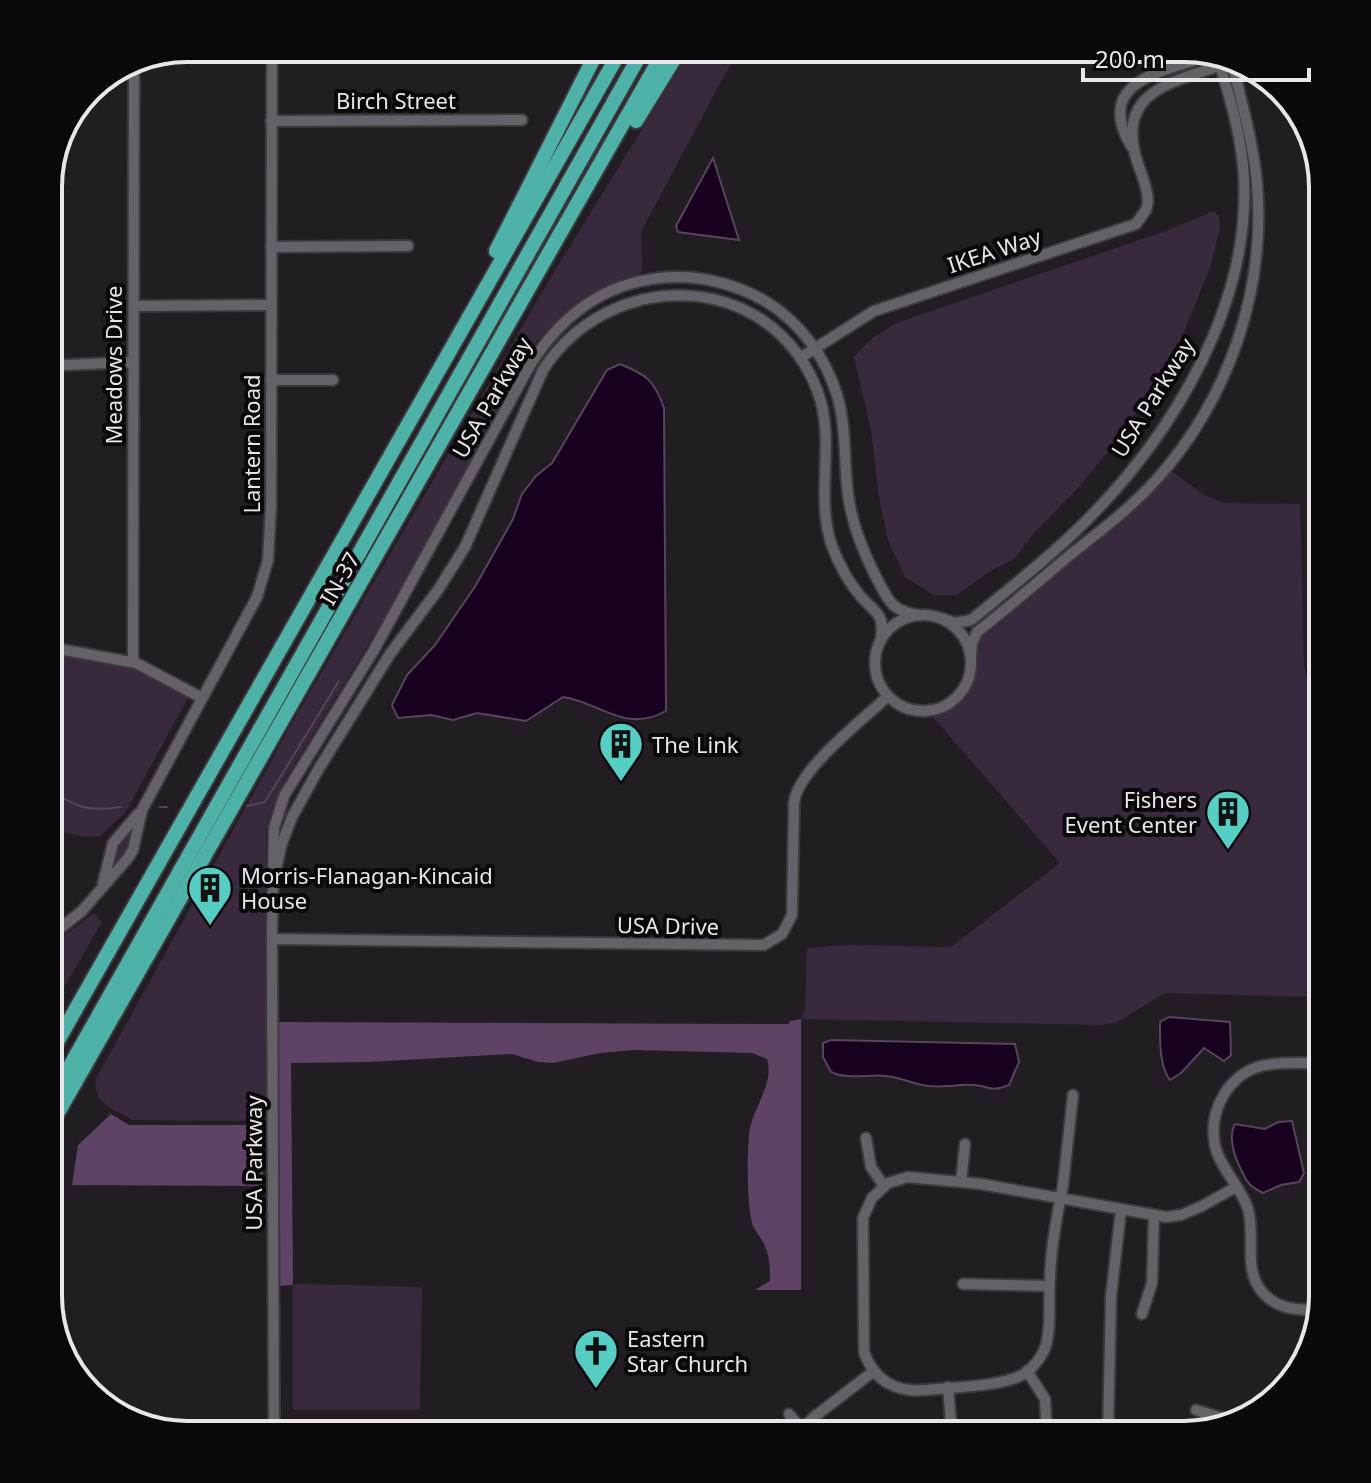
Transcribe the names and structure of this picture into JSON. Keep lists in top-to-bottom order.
{
  "streets": {
    "highway": ["IN-37"],
    "street": [
      "Birch Street",
      "IKEA Way",
      "Meadows Drive",
      "USA Parkway",
      "Lantern Road",
      "USA Drive"
    ]
  },
  "crossings": [
    ["Birch Street", "Lantern Road"],
    ["IKEA Way", "USA Parkway"],
    ["USA Parkway", "USA Drive"]
  ],
  "places": {
    "building": ["The Link", "Fishers Event Center", "Morris-Flanagan-Kincaid House"],
    "church": ["Eastern Star Church"]
  },
  "scale_bar": "200 m"
}
